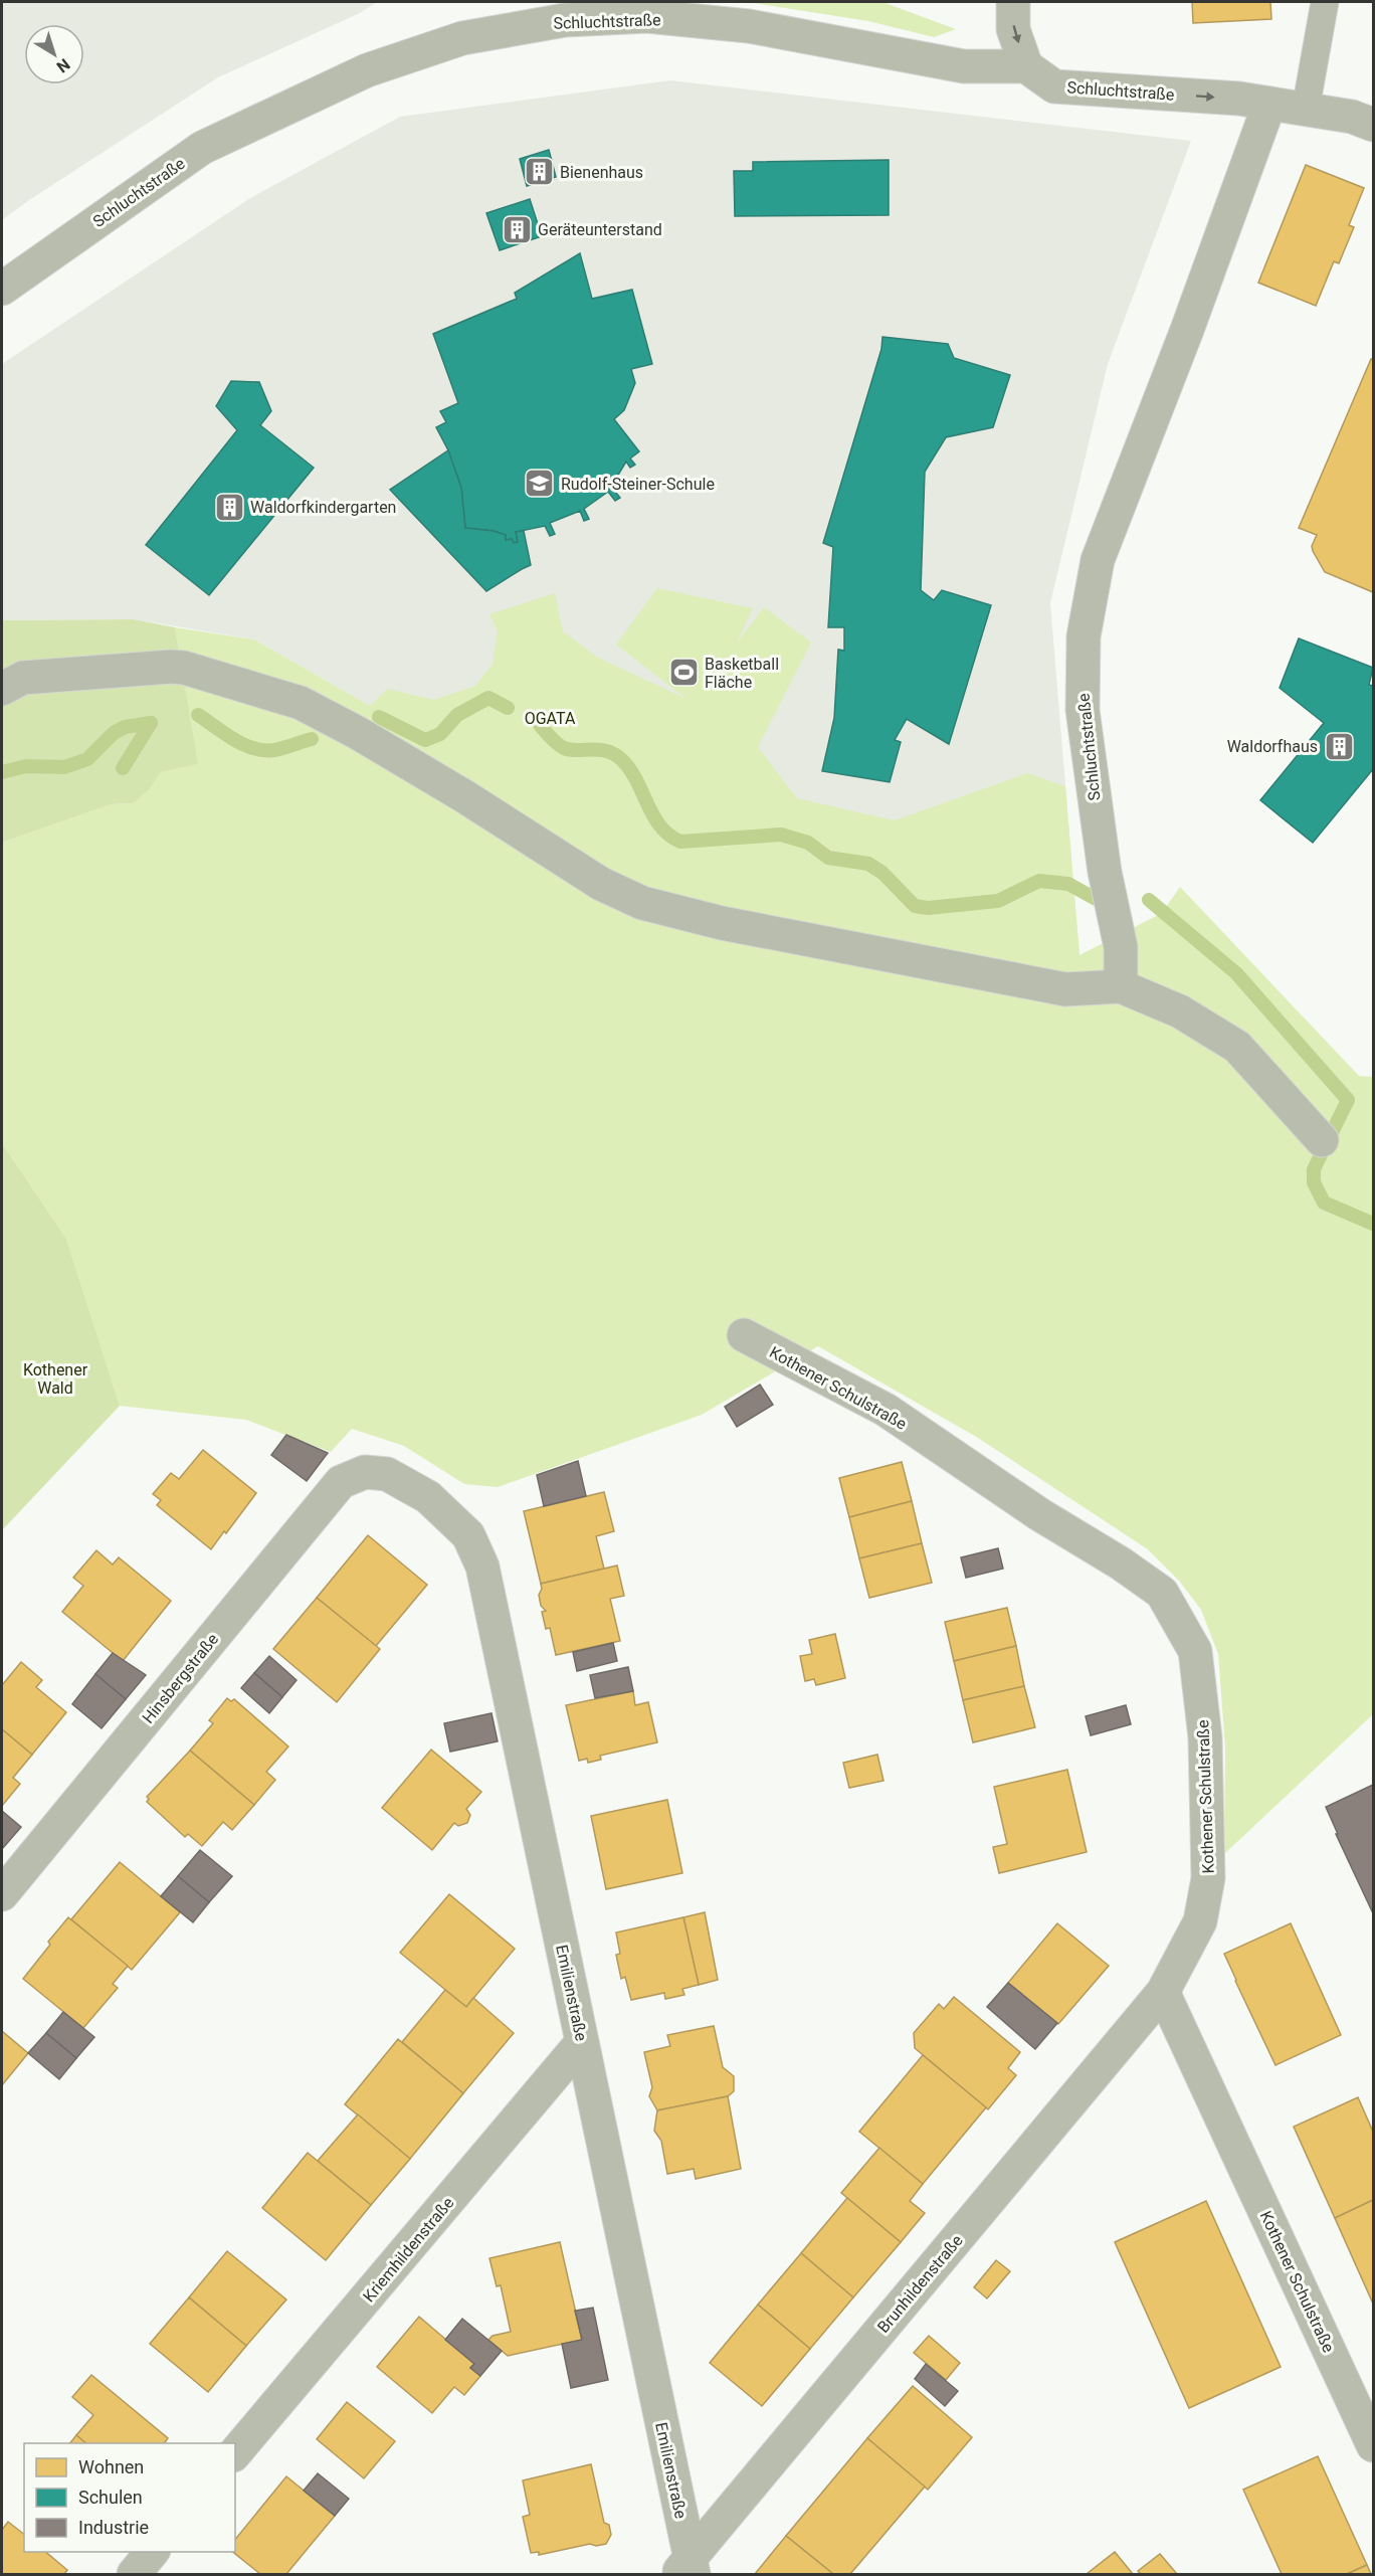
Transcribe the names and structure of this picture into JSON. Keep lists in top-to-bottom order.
{
  "streets": {
    "street": [
      "Schluchtstraße",
      "Kothener Schulstraße",
      "Hinsbergstraße",
      "Emilienstraße",
      "Kriemhildenstraße",
      "Brunhildenstraße"
    ]
  },
  "crossings": [
    ["Kothener Schulstraße", "Brunhildenstraße"],
    ["Hinsbergstraße", "Emilienstraße"],
    ["Emilienstraße", "Kriemhildenstraße"],
    ["Emilienstraße", "Brunhildenstraße"]
  ],
  "parks": ["OGATA", "Kothener Wald"],
  "places": {
    "building": [
      "Bienenhaus",
      "Geräteunterstand",
      "Waldorfkindergarten",
      "Waldorfhaus"
    ],
    "school or university": ["Rudolf-Steiner-Schule"],
    "sports": ["Basketball Fläche"]
  },
  "legend": ["Wohnen", "Schulen", "Industrie"],
  "north": "bottom right"
}
